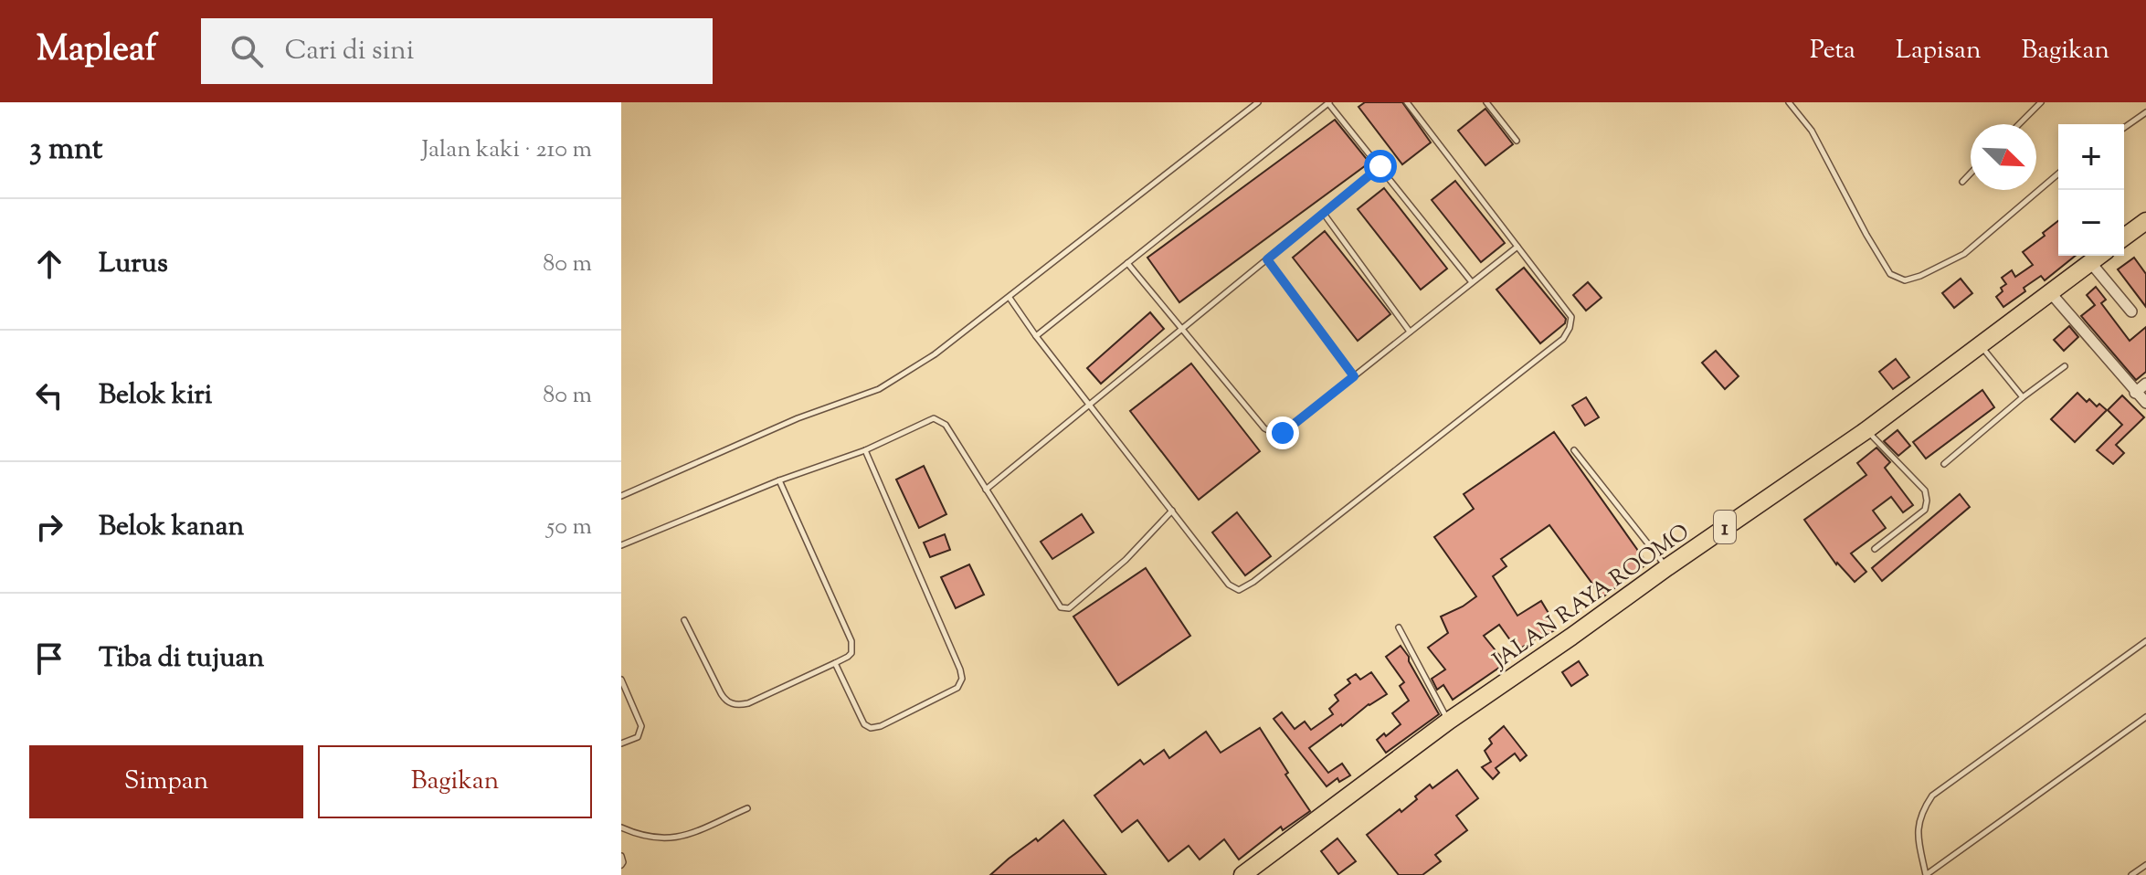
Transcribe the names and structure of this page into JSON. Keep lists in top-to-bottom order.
{
  "streets": {
    "highway": ["1", "JALAN RAYA ROOMO"]
  },
  "north": "bottom right",
  "page": {
    "header": "Mapleaf",
    "search": "Cari di sini",
    "nav": ["Peta", "Lapisan", "Bagikan"],
    "heading": ["3 mnt", "Jalan kaki · 210 m"],
    "map_buttons": ["+", "−"],
    "list": [
      ["Lurus", "80 m"],
      ["Belok kiri", "80 m"],
      ["Belok kanan", "50 m"],
      "Tiba di tujuan"
    ],
    "buttons": ["Simpan", "Bagikan"]
  }
}
